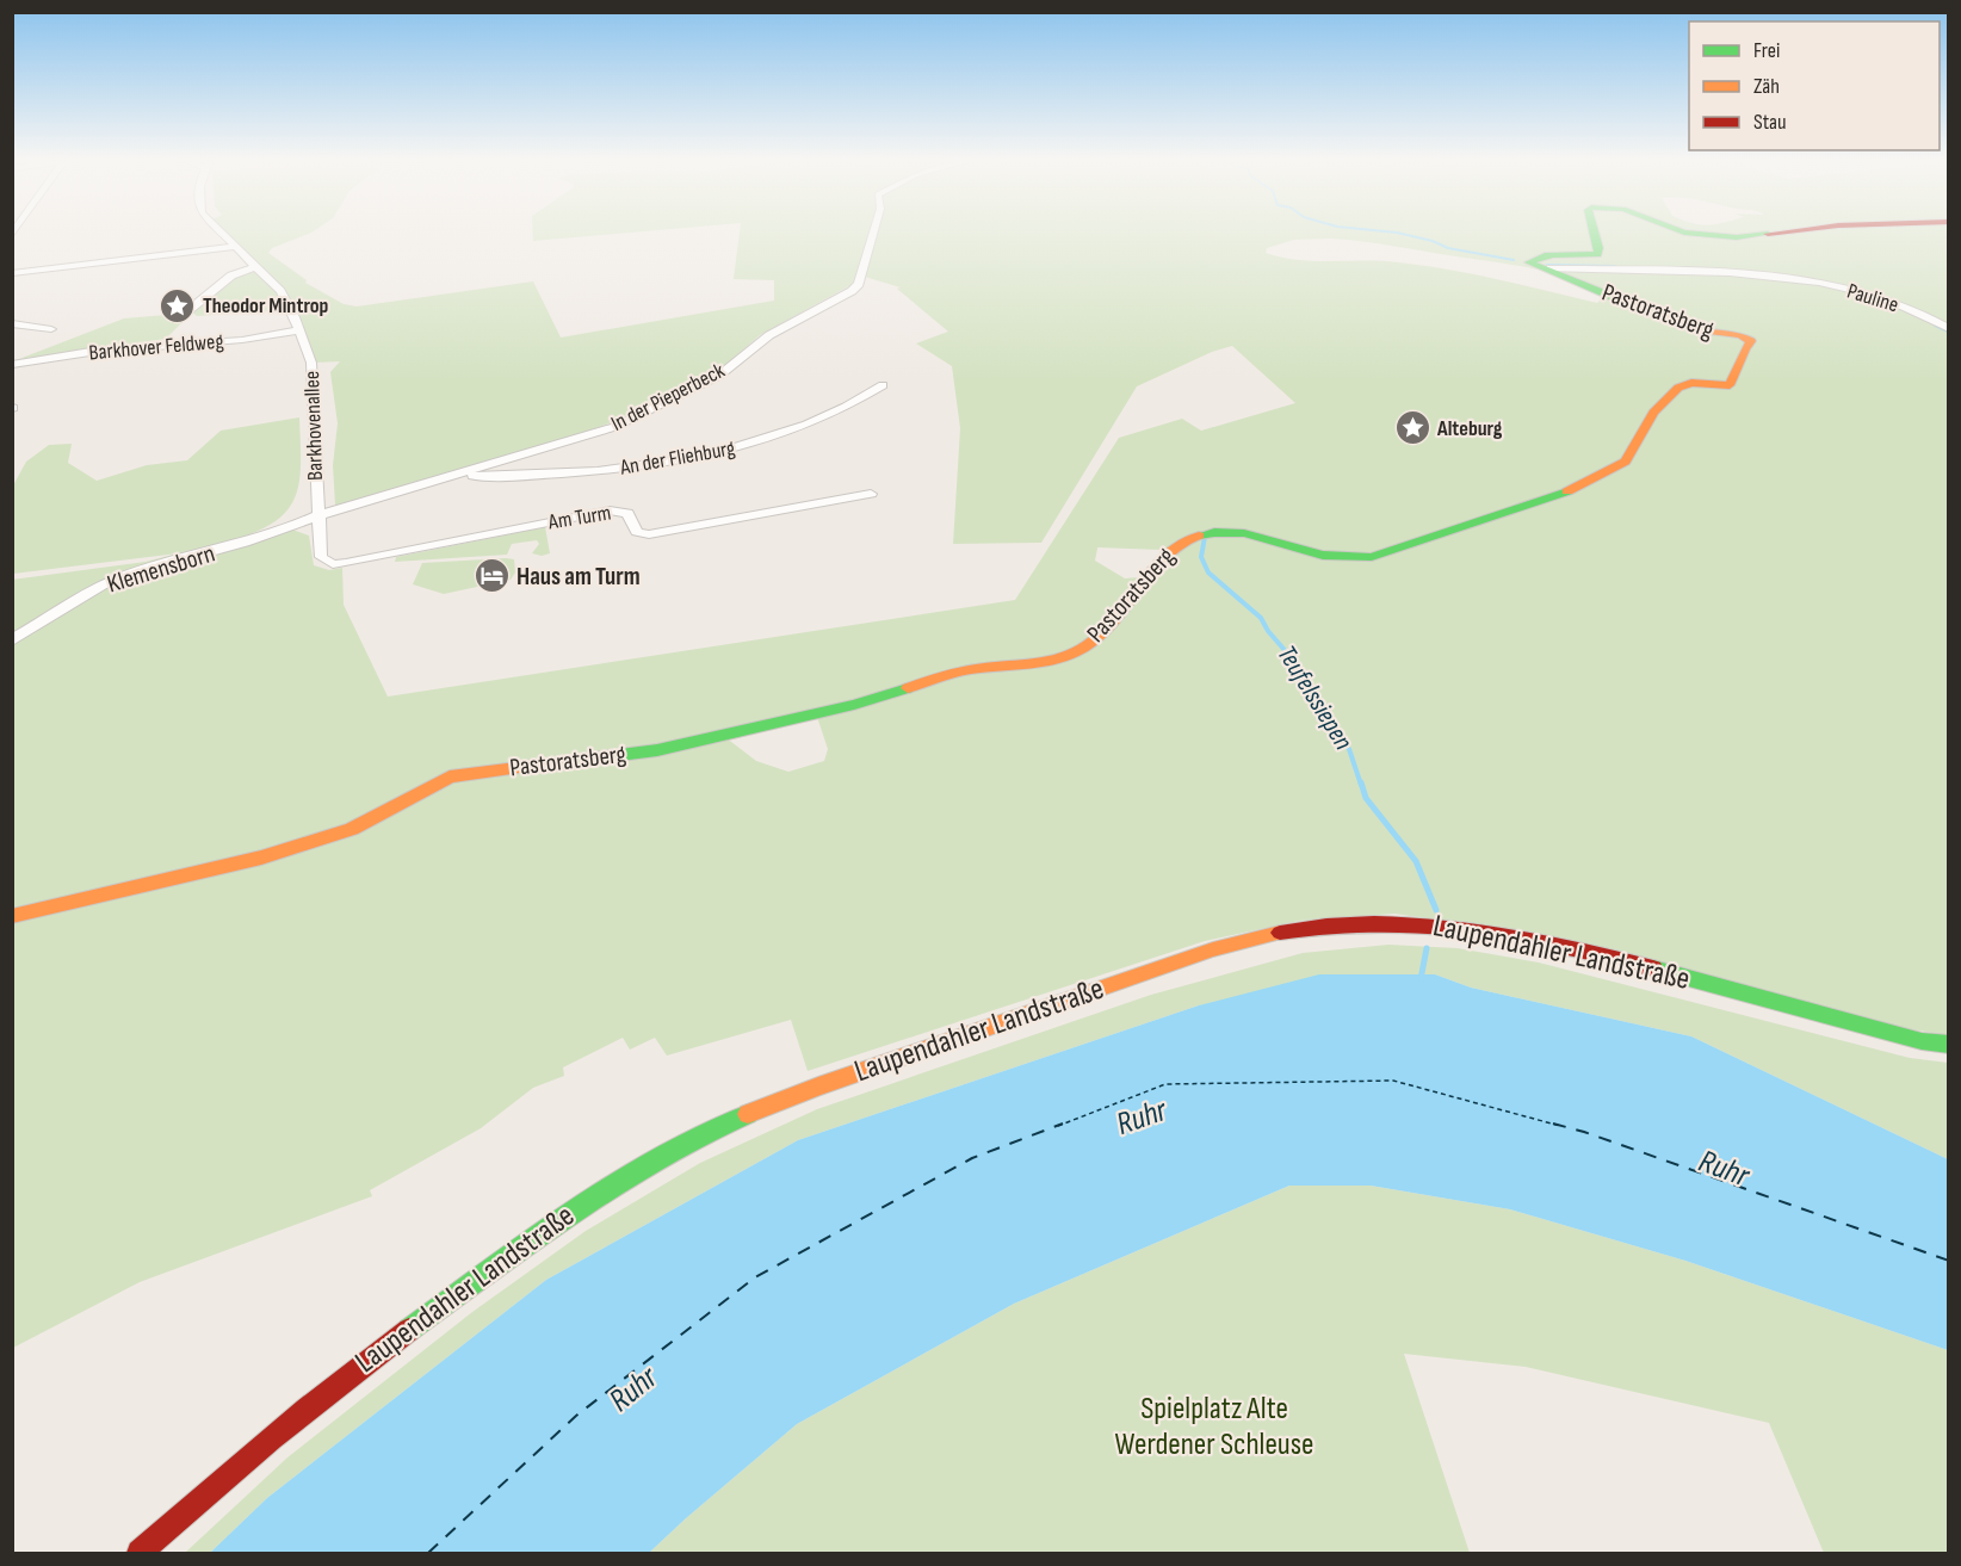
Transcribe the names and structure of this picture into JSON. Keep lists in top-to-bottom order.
{
  "streets": {
    "street": [
      "Pauline",
      "Pastoratsberg",
      "Barkhover Feldweg",
      "In der Pieperbeck",
      "Barkhovenallee",
      "An der Fliehburg",
      "Am Turm",
      "Klemensborn",
      "Laupendahler Landstraße"
    ]
  },
  "crossings": [
    ["Pauline", "Pastoratsberg"],
    ["Barkhover Feldweg", "Barkhovenallee"],
    ["In der Pieperbeck", "Barkhovenallee"],
    ["In der Pieperbeck", "An der Fliehburg"],
    ["In der Pieperbeck", "Am Turm"],
    ["In der Pieperbeck", "Klemensborn"],
    ["Barkhovenallee", "Am Turm"],
    ["Barkhovenallee", "Klemensborn"],
    ["Am Turm", "Klemensborn"]
  ],
  "water": ["Teufelssiepen", "Ruhr"],
  "parks": ["Spielplatz Alte Werdener Schleuse"],
  "places": {
    "place": ["Theodor Mintrop", "Alteburg"],
    "hotel": ["Haus am Turm"]
  },
  "legend": ["Frei", "Zäh", "Stau"]
}
